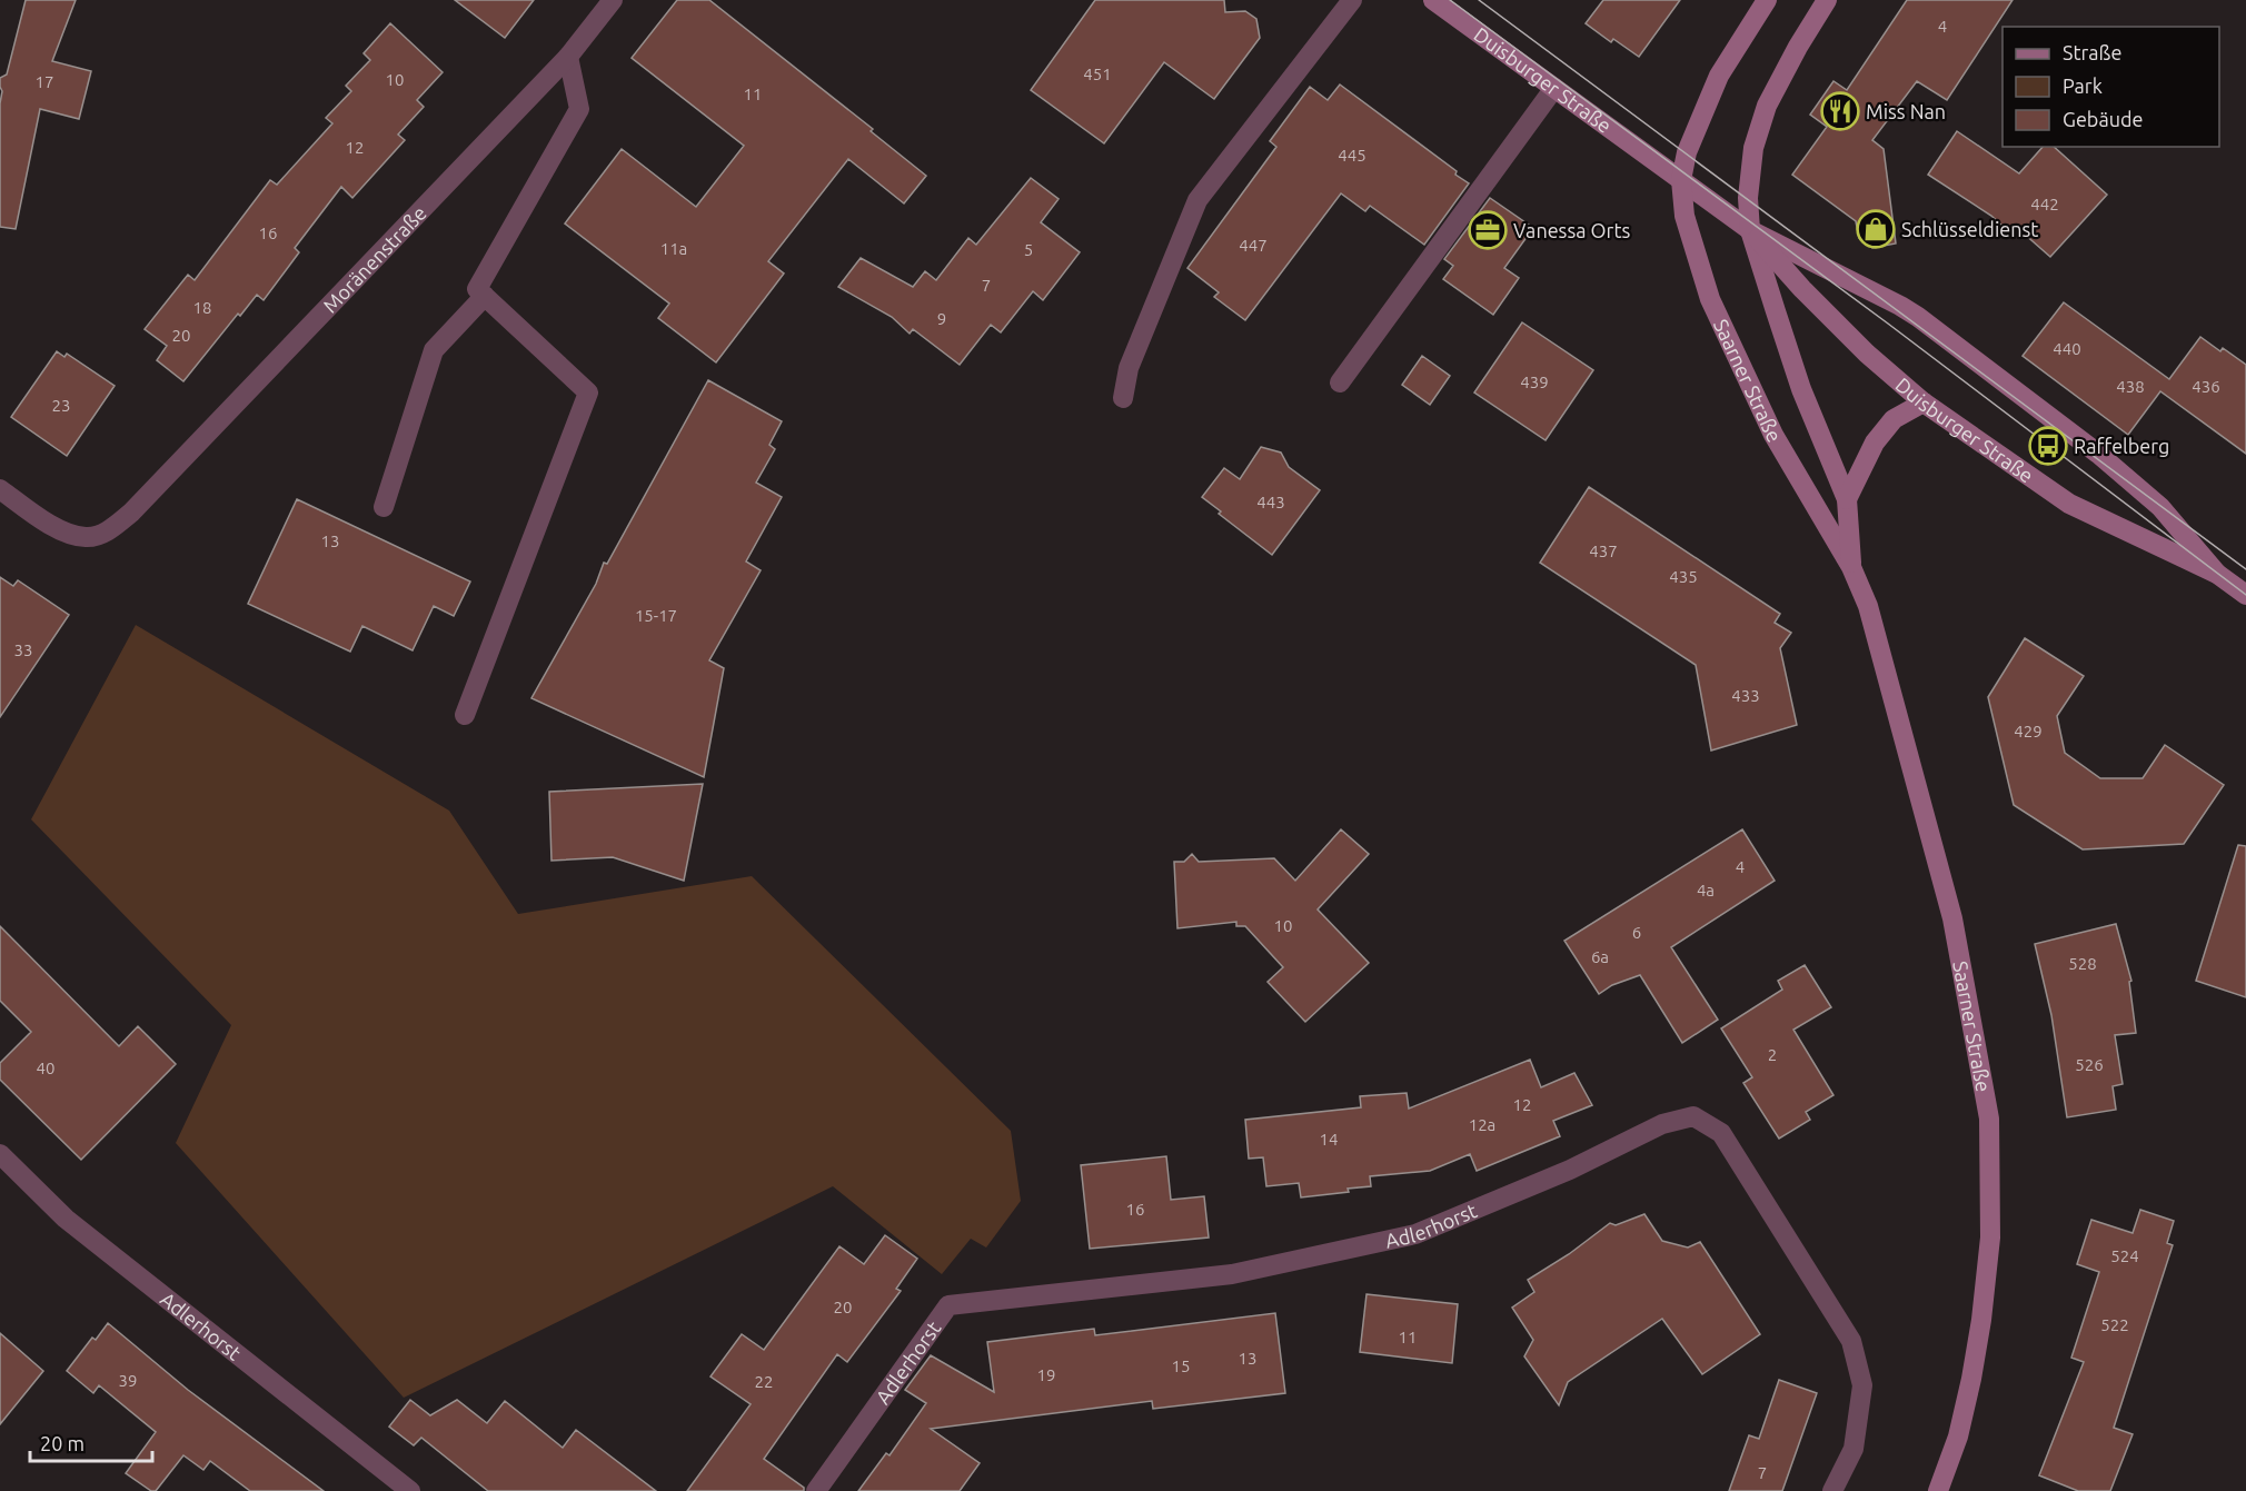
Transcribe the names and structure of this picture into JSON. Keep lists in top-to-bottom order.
{
  "streets": {
    "main road": ["Duisburger Straße", "Saarner Straße"],
    "street": ["Moränenstraße", "Adlerhorst"]
  },
  "crossings": [
    ["Duisburger Straße", "Saarner Straße"]
  ],
  "places": {
    "restaurant": ["Miss Nan"],
    "shop": ["Schlüsseldienst"],
    "office": ["Vanessa Orts"],
    "bus stop": ["Raffelberg"]
  },
  "house_numbers": [
    "4",
    "451",
    "10",
    "17",
    "11",
    "12",
    "445",
    "442",
    "16",
    "447",
    "11a",
    "5",
    "7",
    "18",
    "9",
    "20",
    "440",
    "439",
    "438",
    "436",
    "23",
    "443",
    "13",
    "437",
    "435",
    "15-17",
    "33",
    "433",
    "429",
    "4",
    "4a",
    "10",
    "6",
    "6a",
    "528",
    "2",
    "526",
    "40",
    "12",
    "12a",
    "14",
    "16",
    "524",
    "20",
    "522",
    "11",
    "13",
    "15",
    "19",
    "39",
    "22",
    "7"
  ],
  "legend": ["Straße", "Park", "Gebäude"],
  "scale_bar": "20 m"
}
